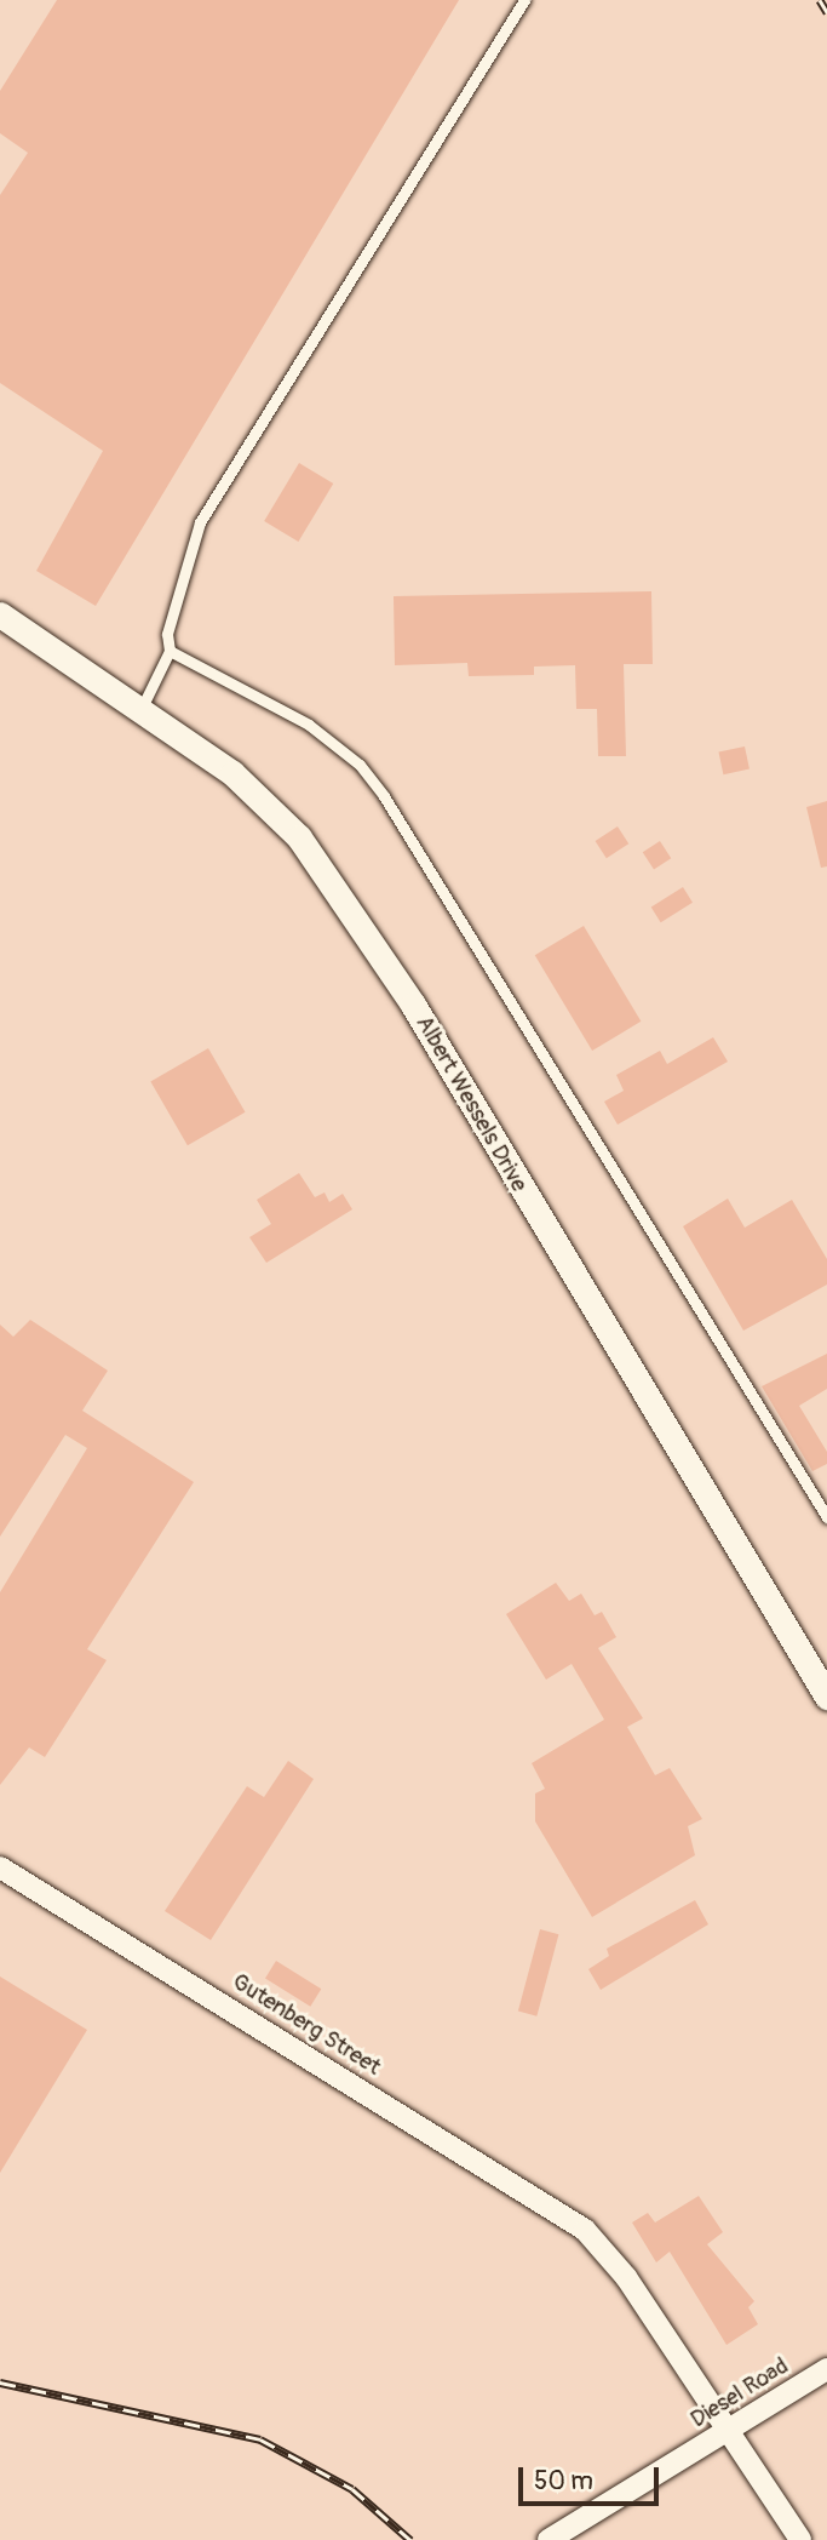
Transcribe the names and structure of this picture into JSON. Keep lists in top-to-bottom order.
{
  "streets": {
    "street": ["Albert Wessels Drive", "Gutenberg Street", "Diesel Road"]
  },
  "crossings": [
    ["Gutenberg Street", "Diesel Road"]
  ],
  "scale_bar": "50 m"
}
